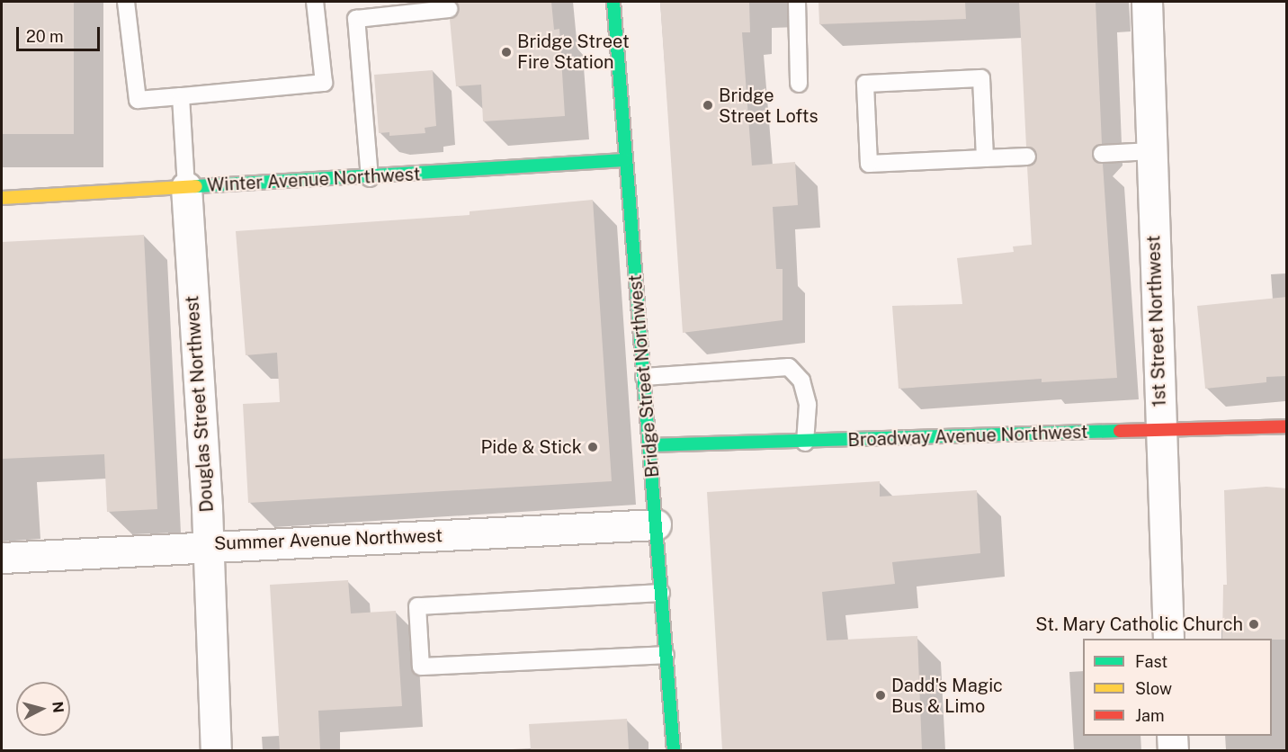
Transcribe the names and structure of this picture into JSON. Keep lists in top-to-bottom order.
{
  "streets": {
    "street": [
      "Winter Avenue Northwest",
      "1st Street Northwest",
      "Bridge Street Northwest",
      "Douglas Street Northwest",
      "Broadway Avenue Northwest",
      "Summer Avenue Northwest"
    ]
  },
  "crossings": [
    ["Winter Avenue Northwest", "Bridge Street Northwest"],
    ["Winter Avenue Northwest", "Douglas Street Northwest"],
    ["1st Street Northwest", "Broadway Avenue Northwest"],
    ["Bridge Street Northwest", "Broadway Avenue Northwest"],
    ["Bridge Street Northwest", "Summer Avenue Northwest"],
    ["Douglas Street Northwest", "Summer Avenue Northwest"]
  ],
  "places": [
    "Bridge Street Fire Station",
    "Bridge Street Lofts",
    "Pide & Stick",
    "St. Mary Catholic Church",
    "Dadd's Magic Bus & Limo"
  ],
  "legend": ["Fast", "Slow", "Jam"],
  "scale_bar": "20 m",
  "north": "right"
}
